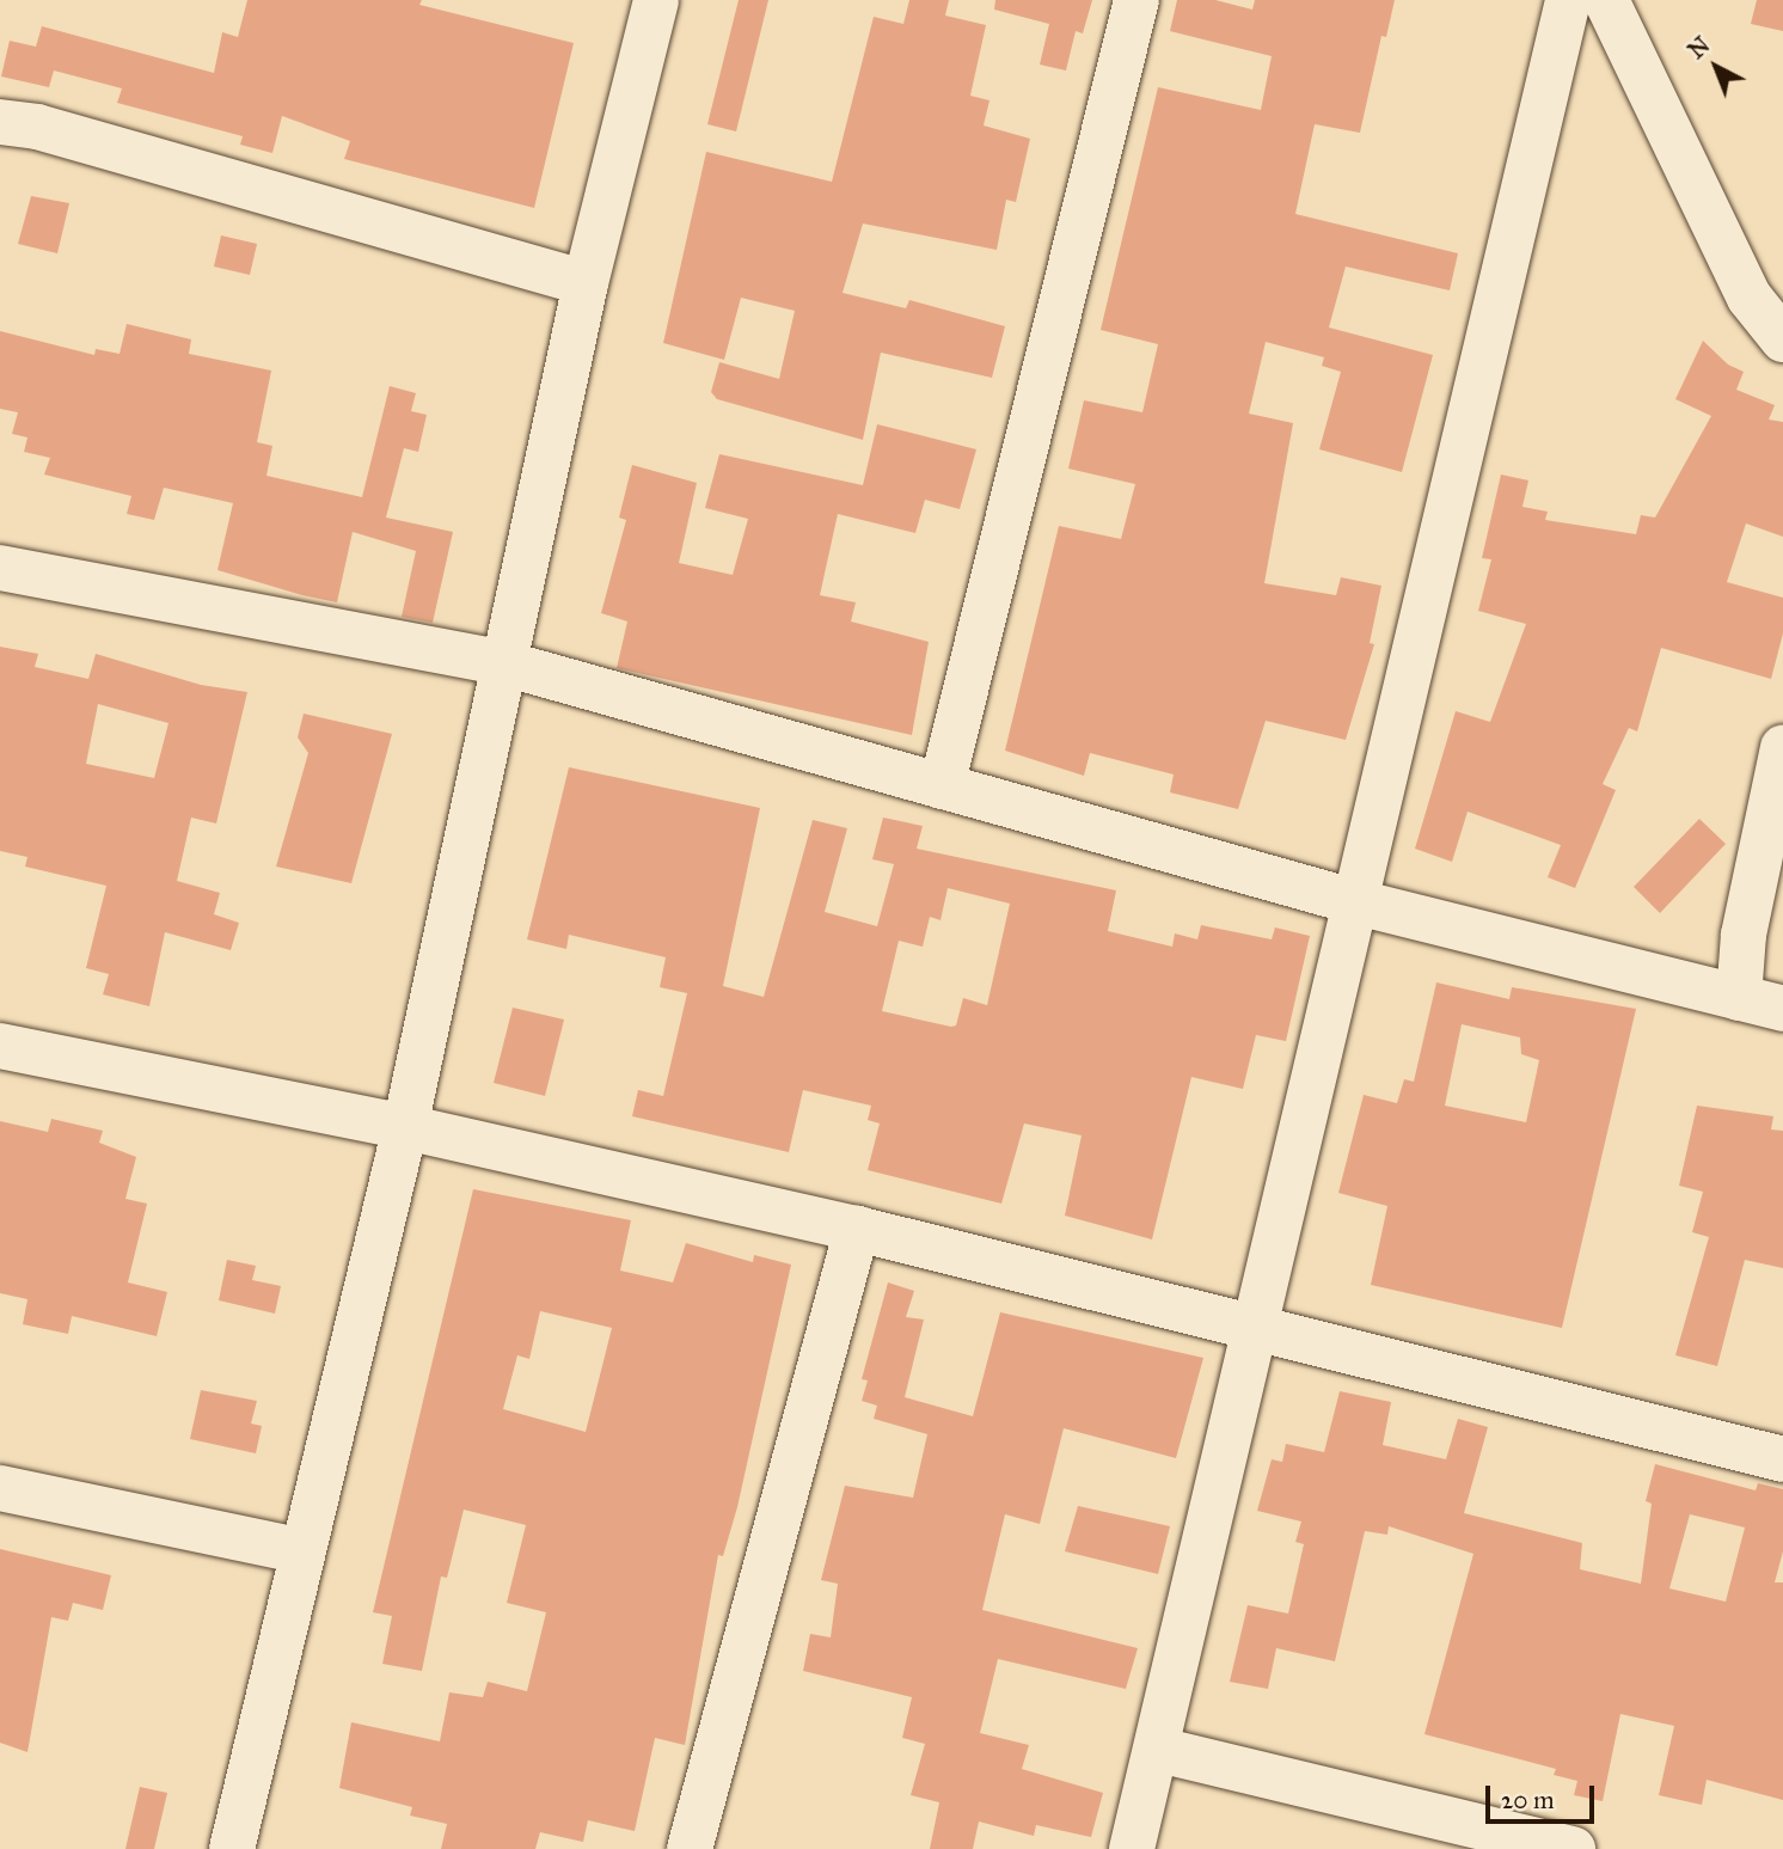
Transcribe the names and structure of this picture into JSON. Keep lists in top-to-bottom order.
{
  "scale_bar": "20 m",
  "north": "top left"
}
